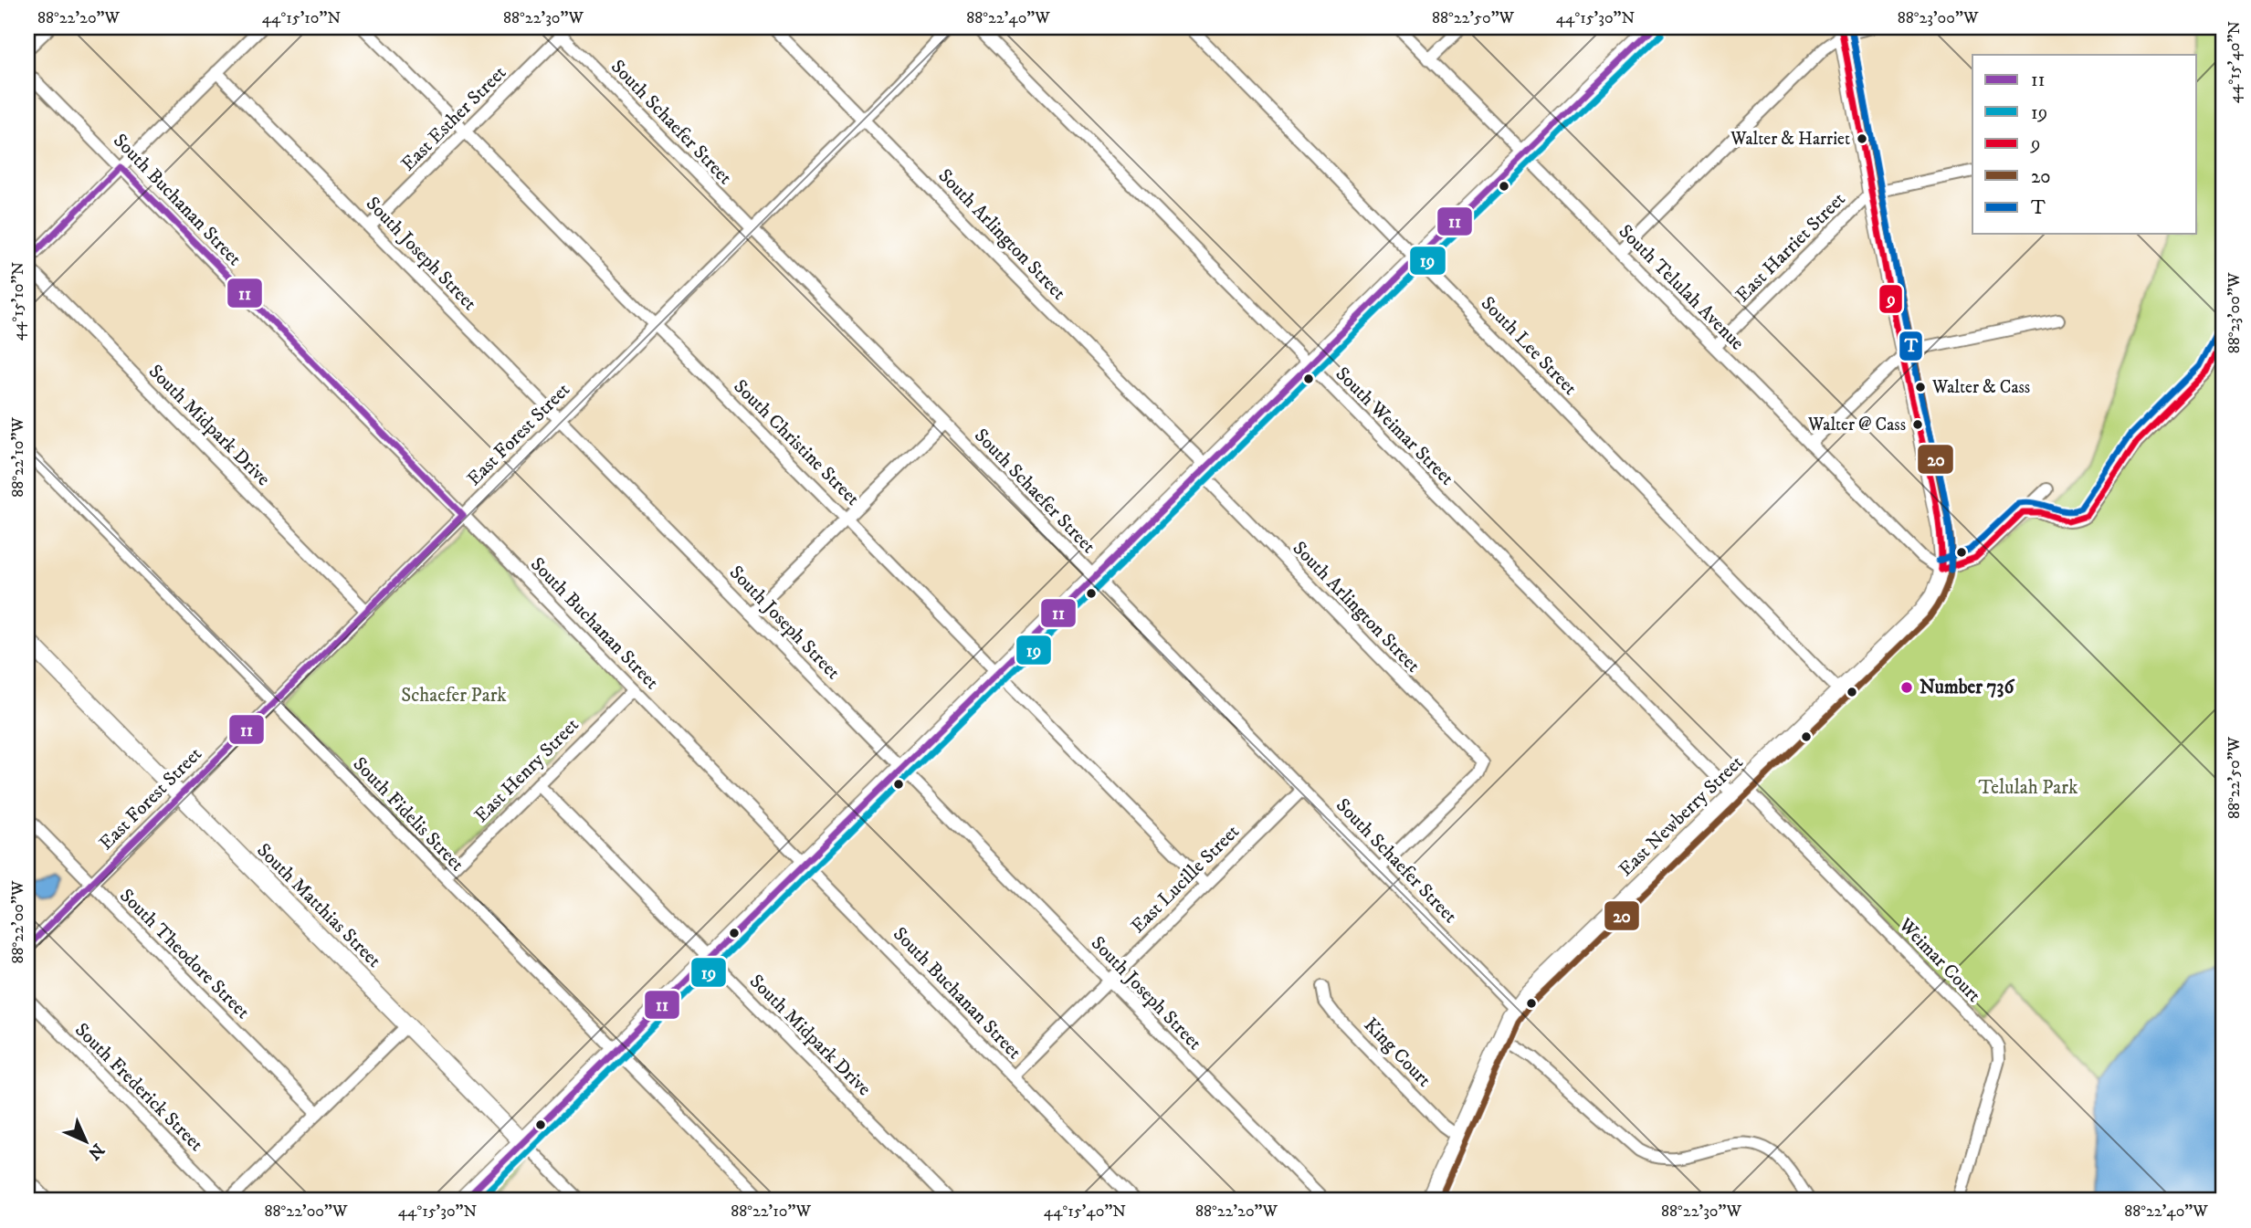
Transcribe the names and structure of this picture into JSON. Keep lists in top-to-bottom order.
{
  "streets": {
    "main road": ["East Newberry Street", "South Matthias Street"],
    "street": [
      "East Esther Street",
      "South Schaefer Street",
      "South Buchanan Street",
      "South Arlington Street",
      "East Harriet Street",
      "South Joseph Street",
      "South Telulah Avenue",
      "South Lee Street",
      "South Midpark Drive",
      "South Weimar Street",
      "East Forest Street",
      "South Christine Street",
      "East Henry Street",
      "South Fidelis Street",
      "East Lucille Street",
      "South Theodore Street",
      "Weimar Court",
      "King Court",
      "South Frederick Street"
    ]
  },
  "crossings": [
    ["East Esther Street", "South Schaefer Street"],
    ["East Esther Street", "South Joseph Street"],
    ["East Esther Street", "South Christine Street"],
    ["South Schaefer Street", "South Arlington Street"],
    ["South Schaefer Street", "East Forest Street"],
    ["South Schaefer Street", "East Newberry Street"],
    ["South Schaefer Street", "East Lucille Street"],
    ["South Buchanan Street", "East Forest Street"],
    ["South Buchanan Street", "East Henry Street"],
    ["South Buchanan Street", "East Lucille Street"],
    ["South Arlington Street", "East Forest Street"],
    ["East Harriet Street", "South Telulah Avenue"],
    ["East Harriet Street", "East Newberry Street"],
    ["South Joseph Street", "East Forest Street"],
    ["South Joseph Street", "East Lucille Street"],
    ["South Telulah Avenue", "East Newberry Street"],
    ["South Lee Street", "East Newberry Street"],
    ["South Midpark Drive", "East Forest Street"],
    ["South Midpark Drive", "East Henry Street"],
    ["South Weimar Street", "East Newberry Street"],
    ["South Weimar Street", "Weimar Court"],
    ["East Forest Street", "South Christine Street"],
    ["East Forest Street", "South Fidelis Street"],
    ["East Forest Street", "South Matthias Street"],
    ["East Forest Street", "South Theodore Street"],
    ["South Christine Street", "East Lucille Street"],
    ["East Henry Street", "South Fidelis Street"],
    ["East Newberry Street", "Weimar Court"],
    ["East Newberry Street", "King Court"]
  ],
  "parks": ["Schaefer Park", "Telulah Park"],
  "places": [
    "Walter & Harriet",
    "Walter & Cass",
    "Walter @ Cass",
    "Number 736"
  ],
  "lines": [
    "transit line 11",
    "transit line 9",
    "transit line 20",
    "transit line T",
    "transit line 19"
  ],
  "legend": [
    "11",
    "19",
    "9",
    "20",
    "T"
  ],
  "north": "bottom right",
  "coordinates": [
    "88°22'20\"W",
    "44°15'10\"N",
    "88°22'30\"W",
    "88°22'40\"W",
    "88°22'50\"W",
    "44°15'30\"N",
    "88°23'00\"W",
    "44°15'40\"N",
    "88°22'10\"W",
    "88°22'00\"W"
  ]
}
